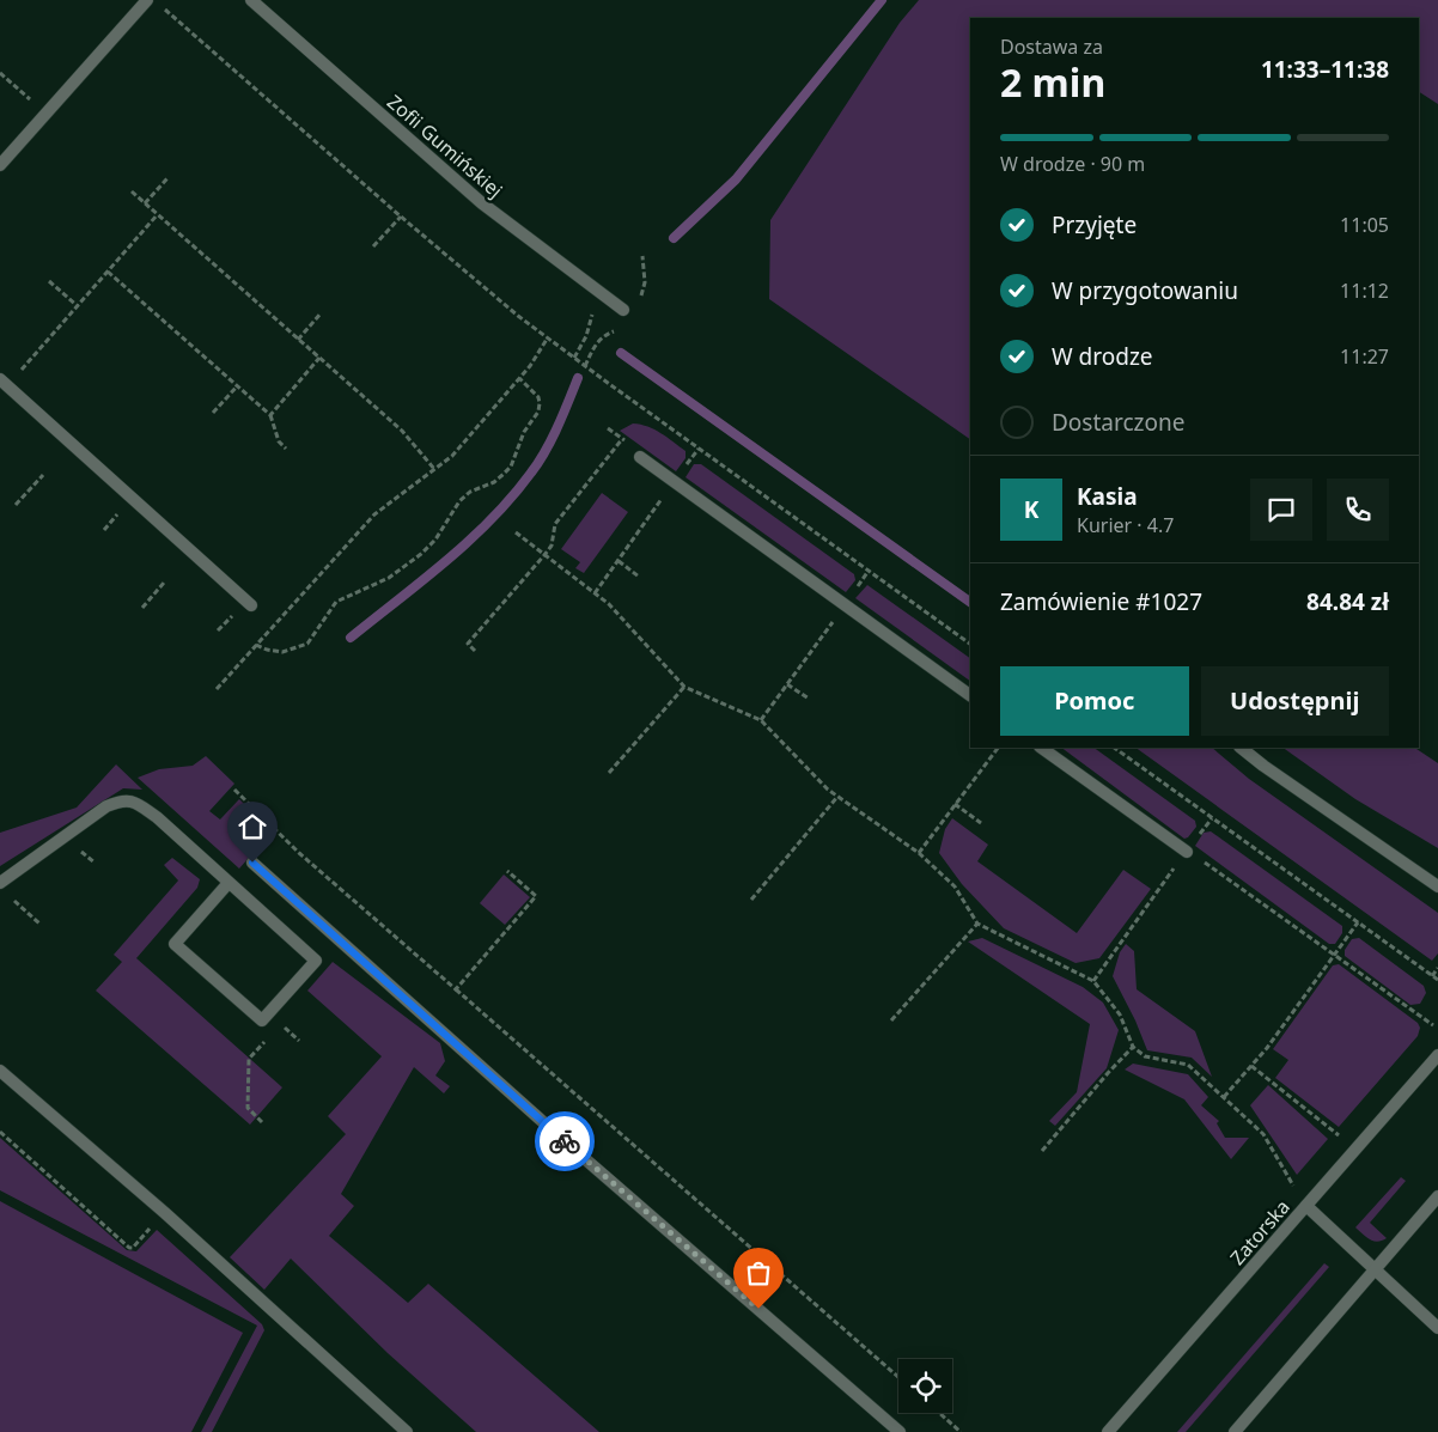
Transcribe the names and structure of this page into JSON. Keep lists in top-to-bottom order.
{
  "streets": {
    "street": ["Zofii Gumińskiej", "Zatorska"]
  },
  "page": {
    "heading": ["2 min", "Dostawa za", "11:33–11:38"],
    "panel": [
      "Kasia",
      "Kurier · 4.7",
      "Zamówienie #1027",
      "84.84 zł"
    ],
    "bar": "W drodze · 90 m",
    "list": [
      ["Przyjęte", "11:05"],
      ["W przygotowaniu", "11:12"],
      ["W drodze", "11:27"],
      "Dostarczone"
    ],
    "round": "K",
    "buttons": ["Pomoc", "Udostępnij"]
  }
}
